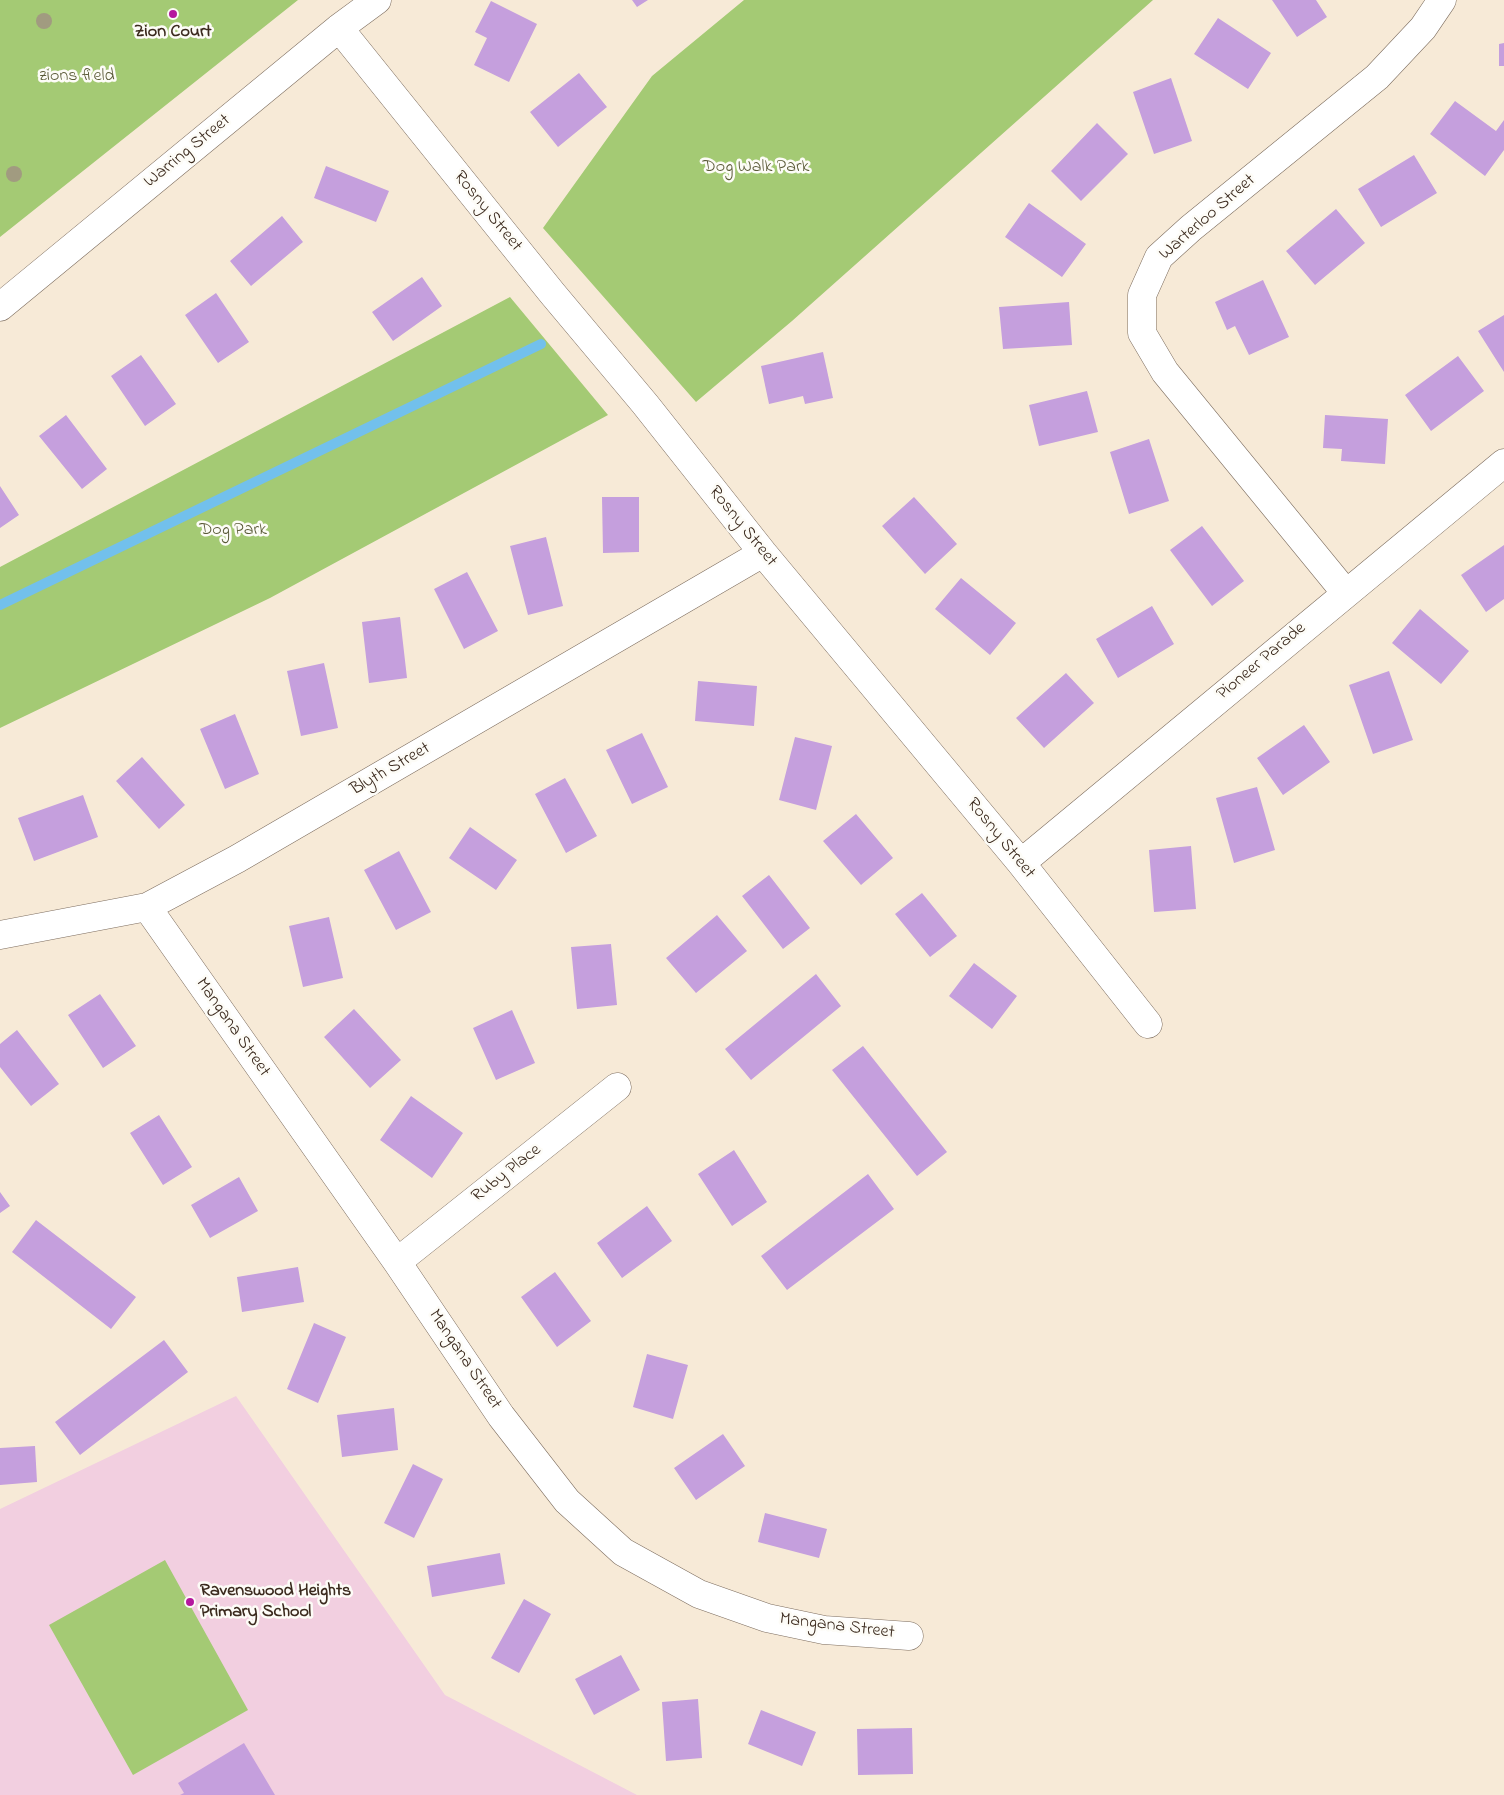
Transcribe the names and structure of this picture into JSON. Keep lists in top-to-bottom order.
{
  "streets": {
    "street": [
      "Warring Street",
      "Rosny Street",
      "Warterloo Street",
      "Pioneer Parade",
      "Blyth Street",
      "Mangana Street",
      "Ruby Place"
    ]
  },
  "crossings": [
    ["Warring Street", "Rosny Street"],
    ["Rosny Street", "Pioneer Parade"],
    ["Rosny Street", "Blyth Street"],
    ["Warterloo Street", "Pioneer Parade"],
    ["Blyth Street", "Mangana Street"],
    ["Mangana Street", "Ruby Place"]
  ],
  "parks": ["zions field", "Dog Walk Park", "Dog Park"],
  "places": ["Zion Court", "Ravenswood Heights Primary School"]
}
